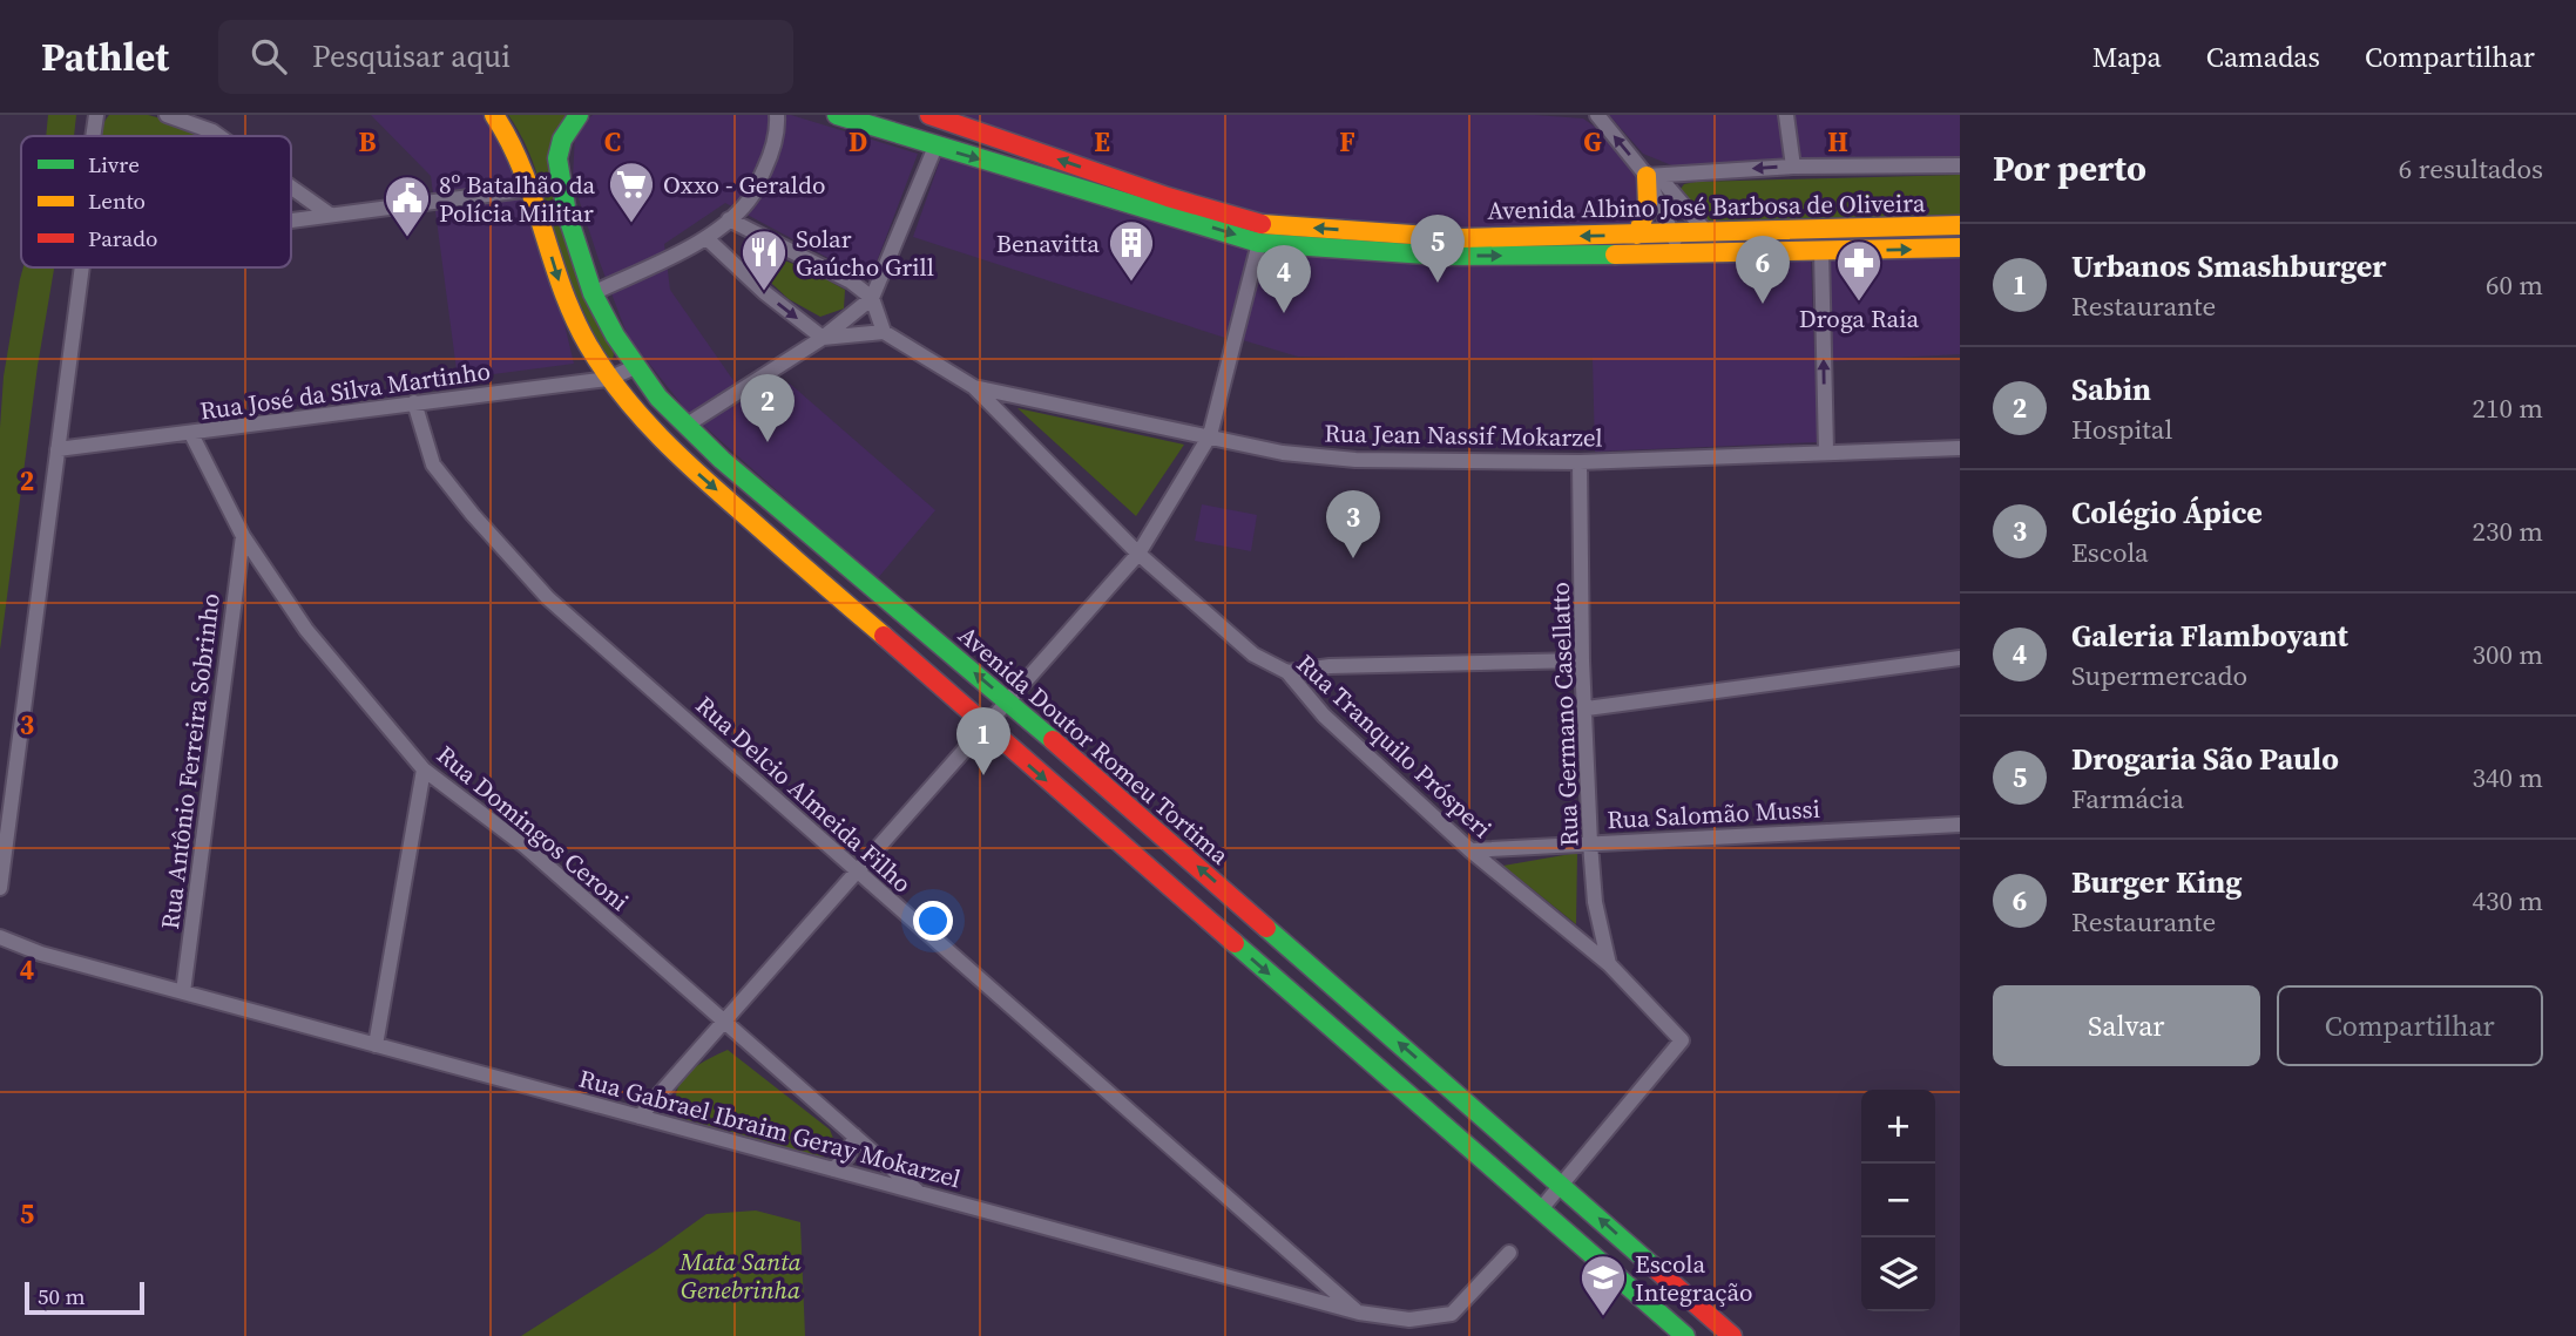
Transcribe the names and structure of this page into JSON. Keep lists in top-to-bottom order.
{
  "streets": {
    "main road": ["Avenida Albino José Barbosa de Oliveira", "Avenida Doutor Romeu Tortima"],
    "street": [
      "Rua José da Silva Martinho",
      "Rua Jean Nassif Mokarzel",
      "Rua Germano Casellatto",
      "Rua Tranquilo Prósperi",
      "Rua Antônio Ferreira Sobrinho",
      "Rua Delcio Almeida Filho",
      "Rua Salomão Mussi",
      "Rua Domingos Ceroni",
      "Rua Gabrael Ibraim Geray Mokarzel"
    ]
  },
  "crossings": [
    ["Rua José da Silva Martinho", "Avenida Doutor Romeu Tortima"],
    ["Rua José da Silva Martinho", "Rua Delcio Almeida Filho"],
    ["Rua José da Silva Martinho", "Rua Domingos Ceroni"],
    ["Rua Jean Nassif Mokarzel", "Rua Germano Casellatto"],
    ["Rua Jean Nassif Mokarzel", "Rua Tranquilo Prósperi"],
    ["Rua Germano Casellatto", "Rua Tranquilo Prósperi"],
    ["Rua Germano Casellatto", "Rua Salomão Mussi"],
    ["Avenida Doutor Romeu Tortima", "Rua Tranquilo Prósperi"],
    ["Rua Tranquilo Prósperi", "Rua Salomão Mussi"],
    ["Rua Antônio Ferreira Sobrinho", "Rua Domingos Ceroni"],
    ["Rua Antônio Ferreira Sobrinho", "Rua Gabrael Ibraim Geray Mokarzel"],
    ["Rua Delcio Almeida Filho", "Rua Gabrael Ibraim Geray Mokarzel"],
    ["Rua Domingos Ceroni", "Rua Gabrael Ibraim Geray Mokarzel"]
  ],
  "parks": ["Mata Santa Genebrinha"],
  "places": {
    "supermarket": ["Oxxo - Geraldo"],
    "public building": ["8º Batalhão da Polícia Militar"],
    "building": ["Benavitta"],
    "restaurant": ["Solar Gaúcho Grill"],
    "pharmacy": ["Droga Raia"],
    "school or university": ["Escola Integração"]
  },
  "legend": ["Livre", "Lento", "Parado"],
  "scale_bar": "50 m",
  "page": {
    "header": "Pathlet",
    "search": "Pesquisar aqui",
    "nav": ["Mapa", "Camadas", "Compartilhar"],
    "heading": ["Por perto", "6 resultados"],
    "pins": [
      "5",
      "6",
      "4",
      "2",
      "3",
      "1"
    ],
    "list": [
      {
        "mark": "1",
        "name": "Urbanos Smashburger",
        "note": "Restaurante",
        "value": "60 m"
      },
      {
        "mark": "2",
        "name": "Sabin",
        "note": "Hospital",
        "value": "210 m"
      },
      {
        "mark": "3",
        "name": "Colégio Ápice",
        "note": "Escola",
        "value": "230 m"
      },
      {
        "mark": "4",
        "name": "Galeria Flamboyant",
        "note": "Supermercado",
        "value": "300 m"
      },
      {
        "mark": "5",
        "name": "Drogaria São Paulo",
        "note": "Farmácia",
        "value": "340 m"
      },
      {
        "mark": "6",
        "name": "Burger King",
        "note": "Restaurante",
        "value": "430 m"
      }
    ],
    "buttons": ["Salvar", "Compartilhar"],
    "map_buttons": ["+", "−"],
    "scale": "50 m"
  },
  "grid": {
    "columns": [
      "B",
      "C",
      "D",
      "E",
      "F",
      "G",
      "H"
    ],
    "rows": [
      "2",
      "3",
      "4",
      "5"
    ]
  }
}
